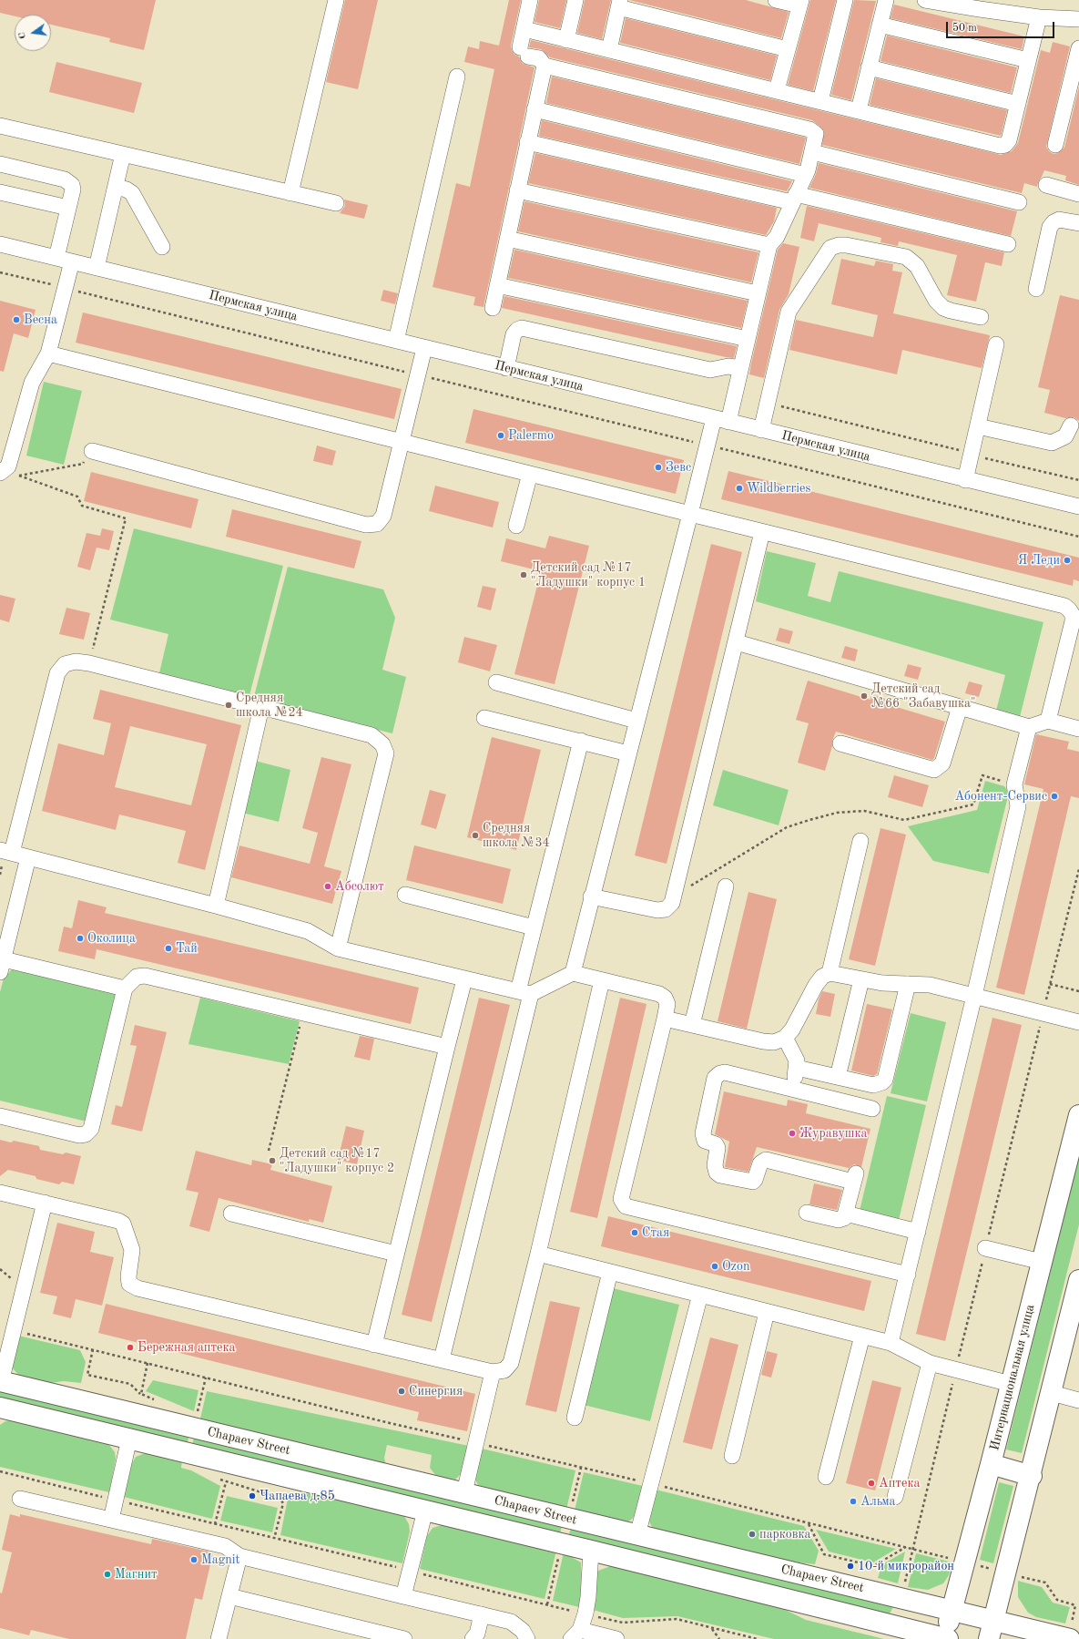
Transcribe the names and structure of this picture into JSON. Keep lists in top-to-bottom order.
{
  "streets": {
    "main road": ["Интернациональная улица", "Chapaev Street"],
    "street": ["Пермская улица"]
  },
  "crossings": [
    ["Интернациональная улица", "Chapaev Street"]
  ],
  "places": [
    "Весна",
    "Palermo",
    "Зевс",
    "Wildberries",
    "Я Леди",
    "Детский сад №17 \"Ладушки\" корпус 1",
    "Детский сад №66 \"Забавушка\"",
    "Средняя школа №24",
    "Абонент-Сервис",
    "Средняя школа №34",
    "Абсолют",
    "Околица",
    "Тай",
    "Журавушка",
    "Детский сад №17 \"Ладушки\" корпус 2",
    "Стая",
    "Ozon",
    "Бережная аптека",
    "Синергия",
    "Аптека",
    "Чапаева д.85",
    "Альма",
    "парковка",
    "Magnit",
    "10-й микрорайон",
    "Магнит"
  ],
  "scale_bar": "50 m",
  "north": "left"
}
